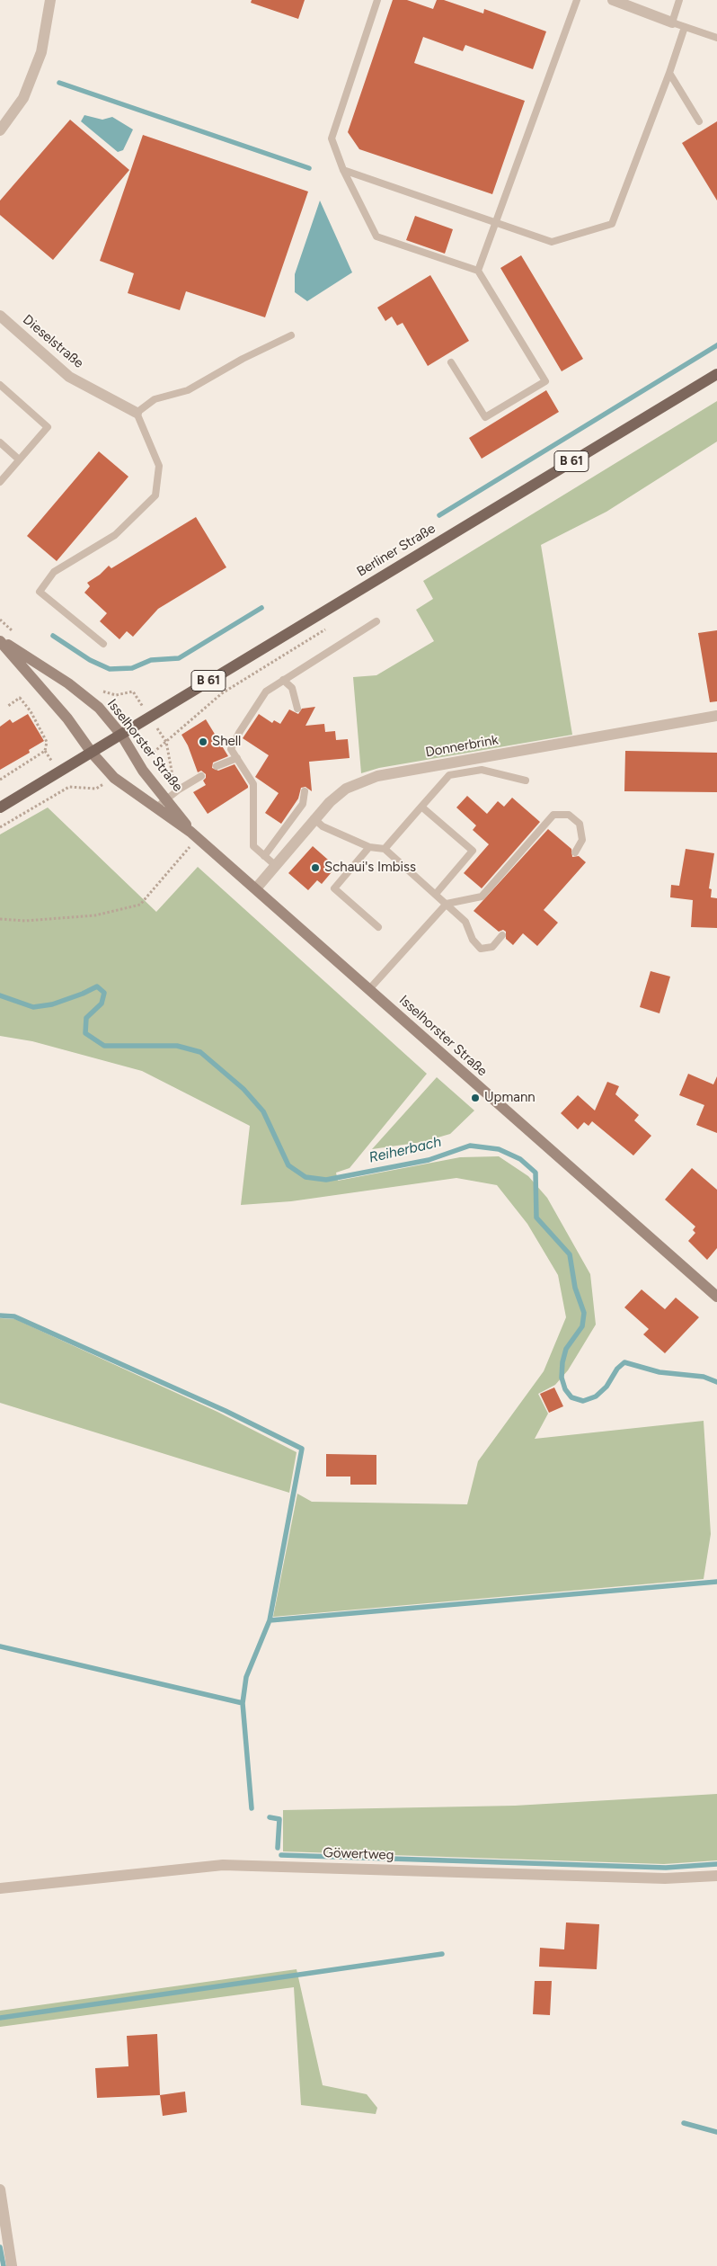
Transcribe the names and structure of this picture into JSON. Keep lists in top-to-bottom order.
{
  "streets": {
    "main road": ["B 61", "Berliner Straße"],
    "street": [
      "Dieselstraße",
      "Isselhorster Straße",
      "Donnerbrink",
      "Göwertweg"
    ]
  },
  "crossings": [
    ["B 61", "Berliner Straße"],
    ["B 61", "Isselhorster Straße"],
    ["Berliner Straße", "Isselhorster Straße"],
    ["Isselhorster Straße", "Donnerbrink"]
  ],
  "water": ["Reiherbach"],
  "places": ["Shell", "Schaui's Imbiss", "Upmann"]
}
